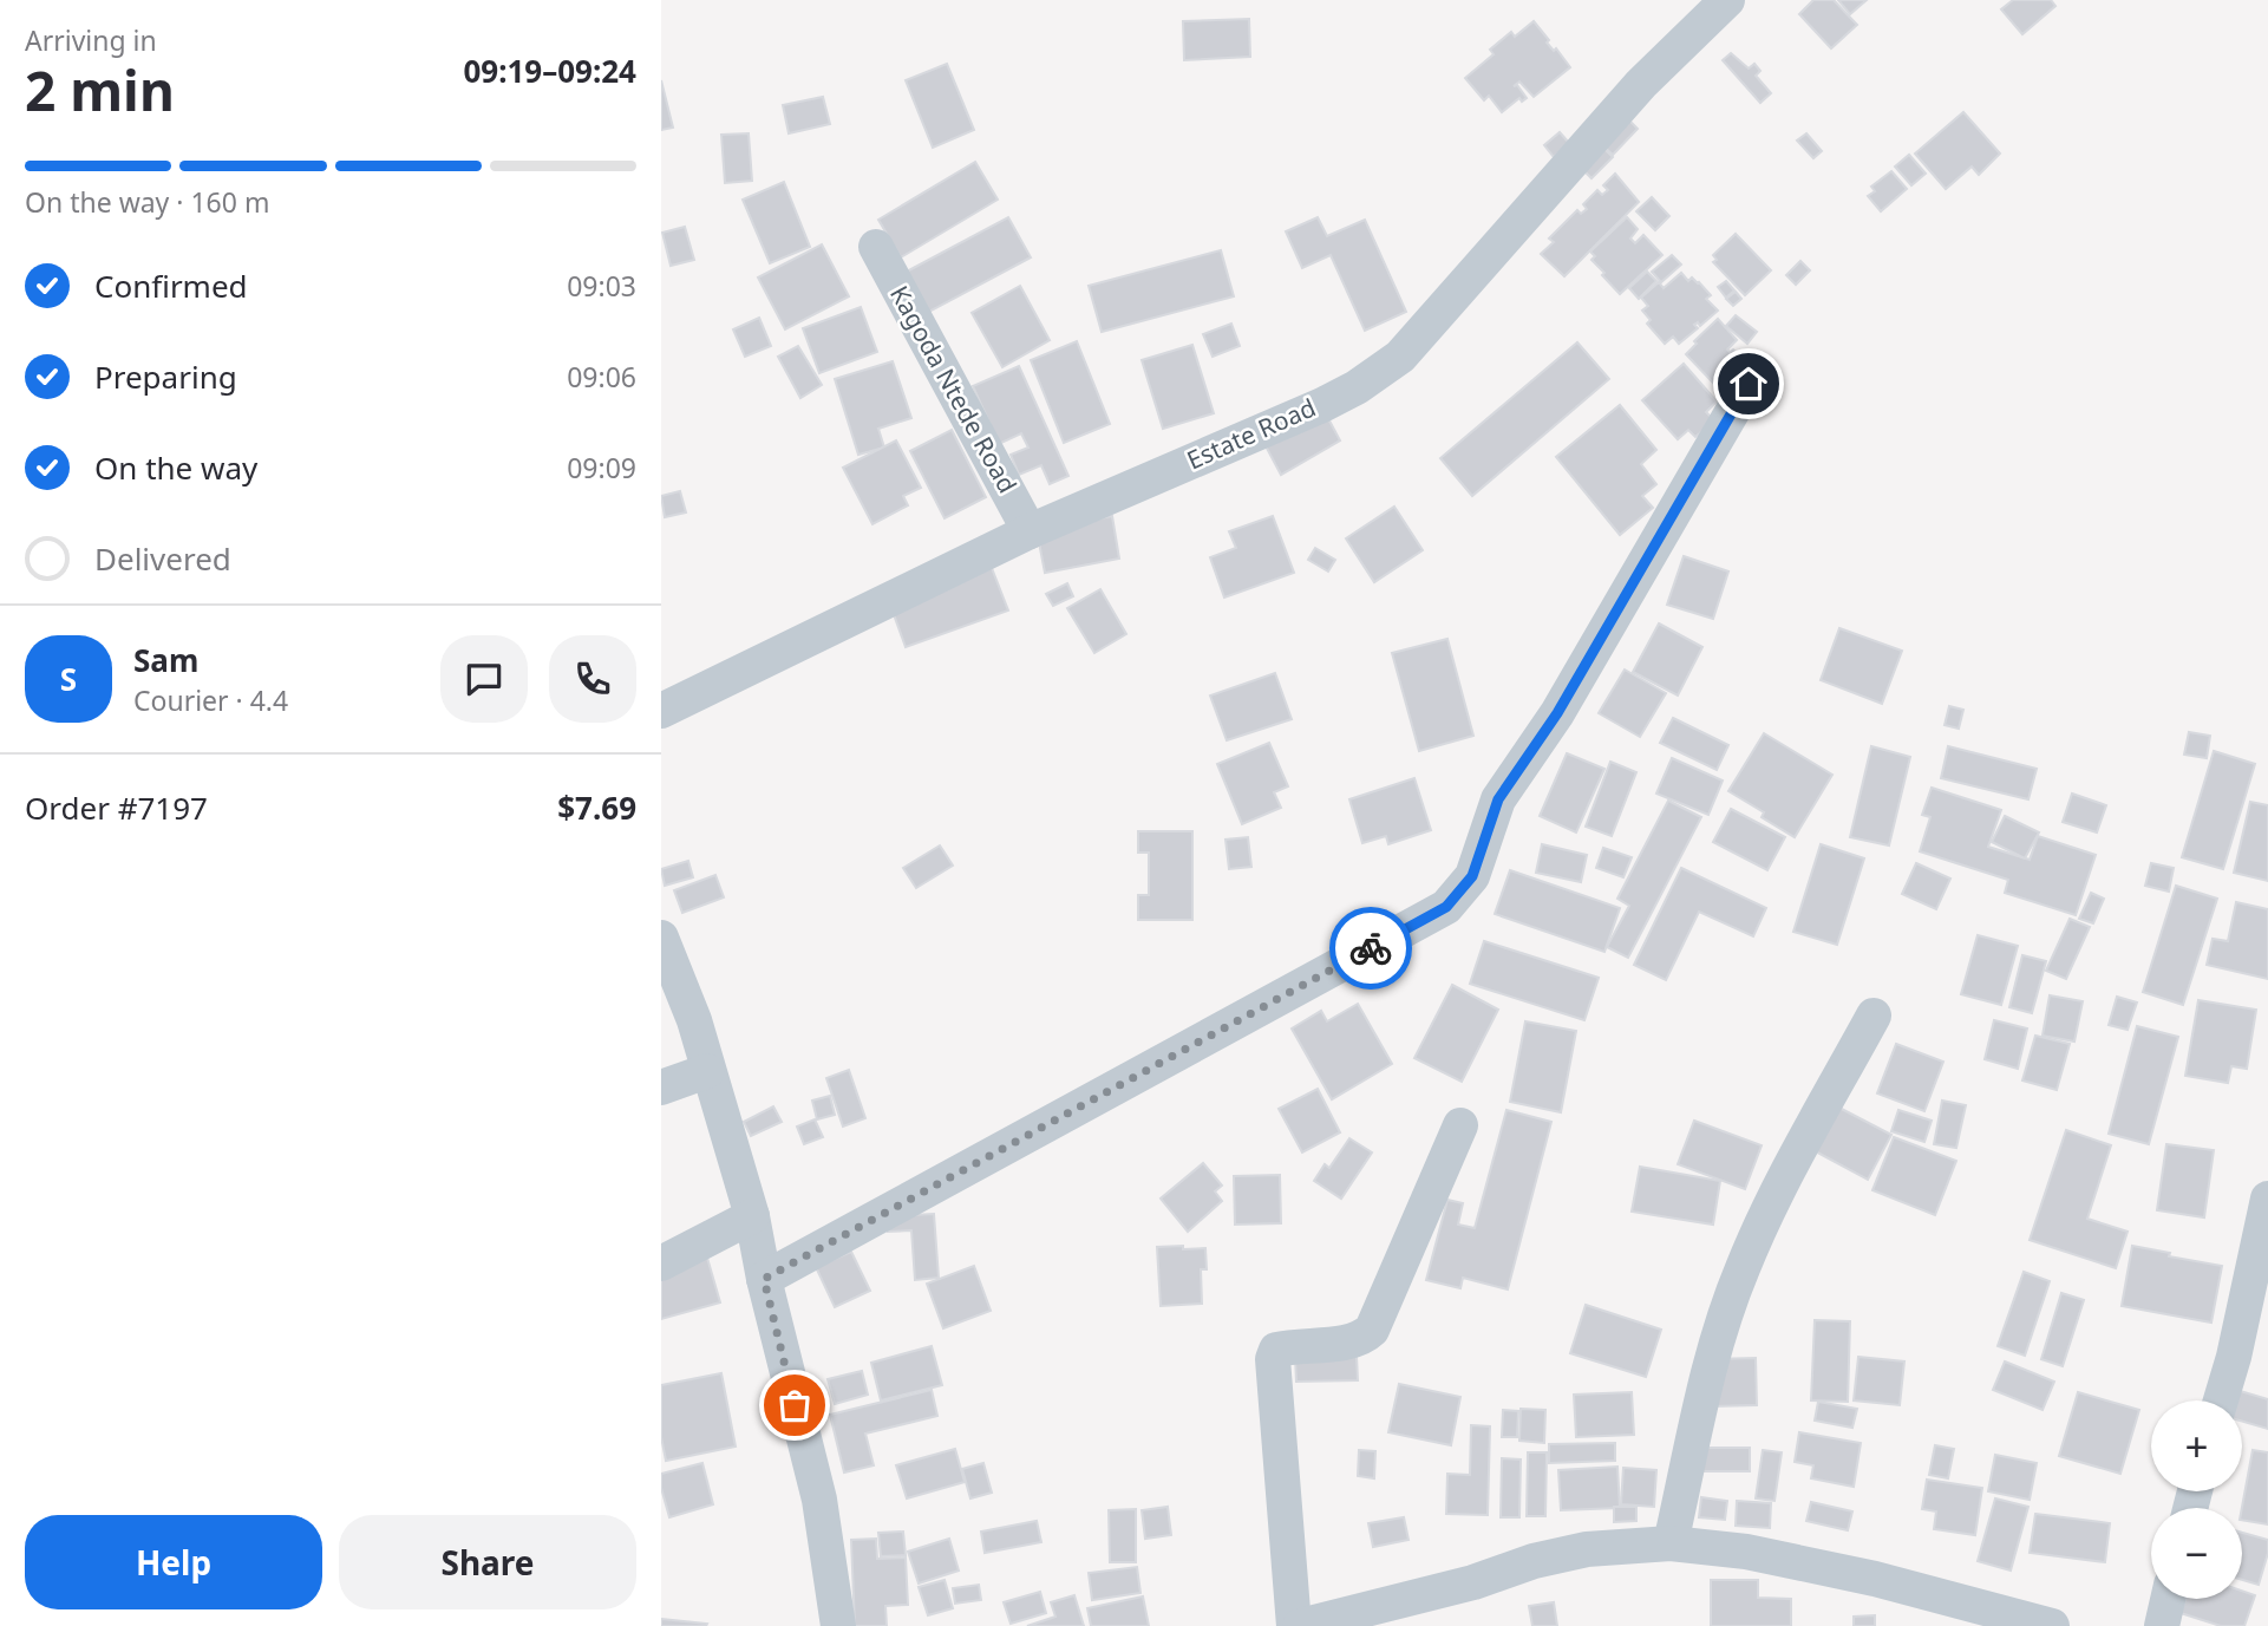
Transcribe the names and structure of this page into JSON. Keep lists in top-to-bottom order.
{
  "streets": {
    "street": ["Kagoda Ntede Road", "Estate Road"]
  },
  "crossings": [
    ["Kagoda Ntede Road", "Estate Road"]
  ],
  "page": {
    "heading": ["2 min", "Arriving in", "09:19–09:24"],
    "panel": [
      "Sam",
      "Courier · 4.4",
      "Order #7197",
      "$7.69"
    ],
    "bar": "On the way · 160 m",
    "list": [
      ["Confirmed", "09:03"],
      ["Preparing", "09:06"],
      ["On the way", "09:09"],
      "Delivered"
    ],
    "round": "S",
    "map_buttons": ["+", "−"],
    "buttons": ["Help", "Share"]
  }
}
